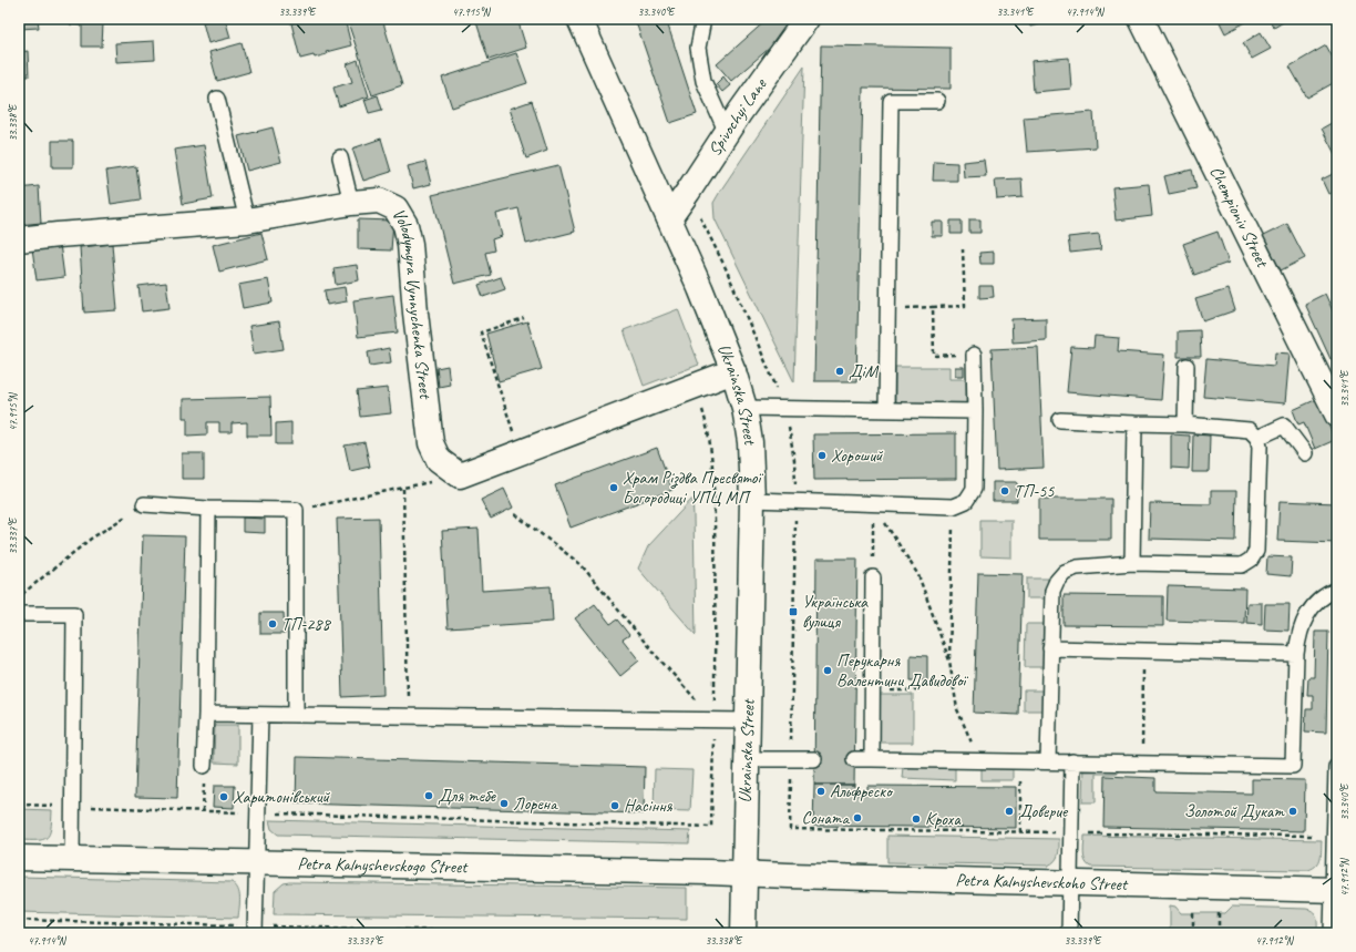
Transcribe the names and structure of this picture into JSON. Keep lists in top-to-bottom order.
{
  "streets": {
    "main road": [
      "Spivochyi Lane",
      "Chempioniv Street",
      "Volodymyra Vynnychenka Street",
      "Ukrainska Street",
      "Petra Kalnyshevskogo Street",
      "Petra Kalnyshevskoho Street"
    ]
  },
  "crossings": [
    ["Spivochyi Lane", "Ukrainska Street"],
    ["Ukrainska Street", "Petra Kalnyshevskogo Street"],
    ["Ukrainska Street", "Petra Kalnyshevskoho Street"],
    ["Petra Kalnyshevskogo Street", "Petra Kalnyshevskoho Street"]
  ],
  "places": {
    "other": [
      "ДіМ",
      "Хороший",
      "Храм Різдва Пресвятої Богородиці УПЦ МП",
      "ТП-55",
      "ТП-288",
      "Перукарня Валентини Давидової",
      "Альфреско",
      "Для тебе",
      "Харитонівський",
      "Лорена",
      "Насіння",
      "Доверие",
      "Золотой Дукат",
      "Соната",
      "Кроха"
    ],
    "transit": ["Українська вулиця"]
  },
  "coordinates": [
    "33.339°E",
    "47.915°N",
    "33.340°E",
    "33.341°E",
    "47.914°N",
    "33.338°E",
    "33.337°E",
    "47.912°N"
  ]
}
